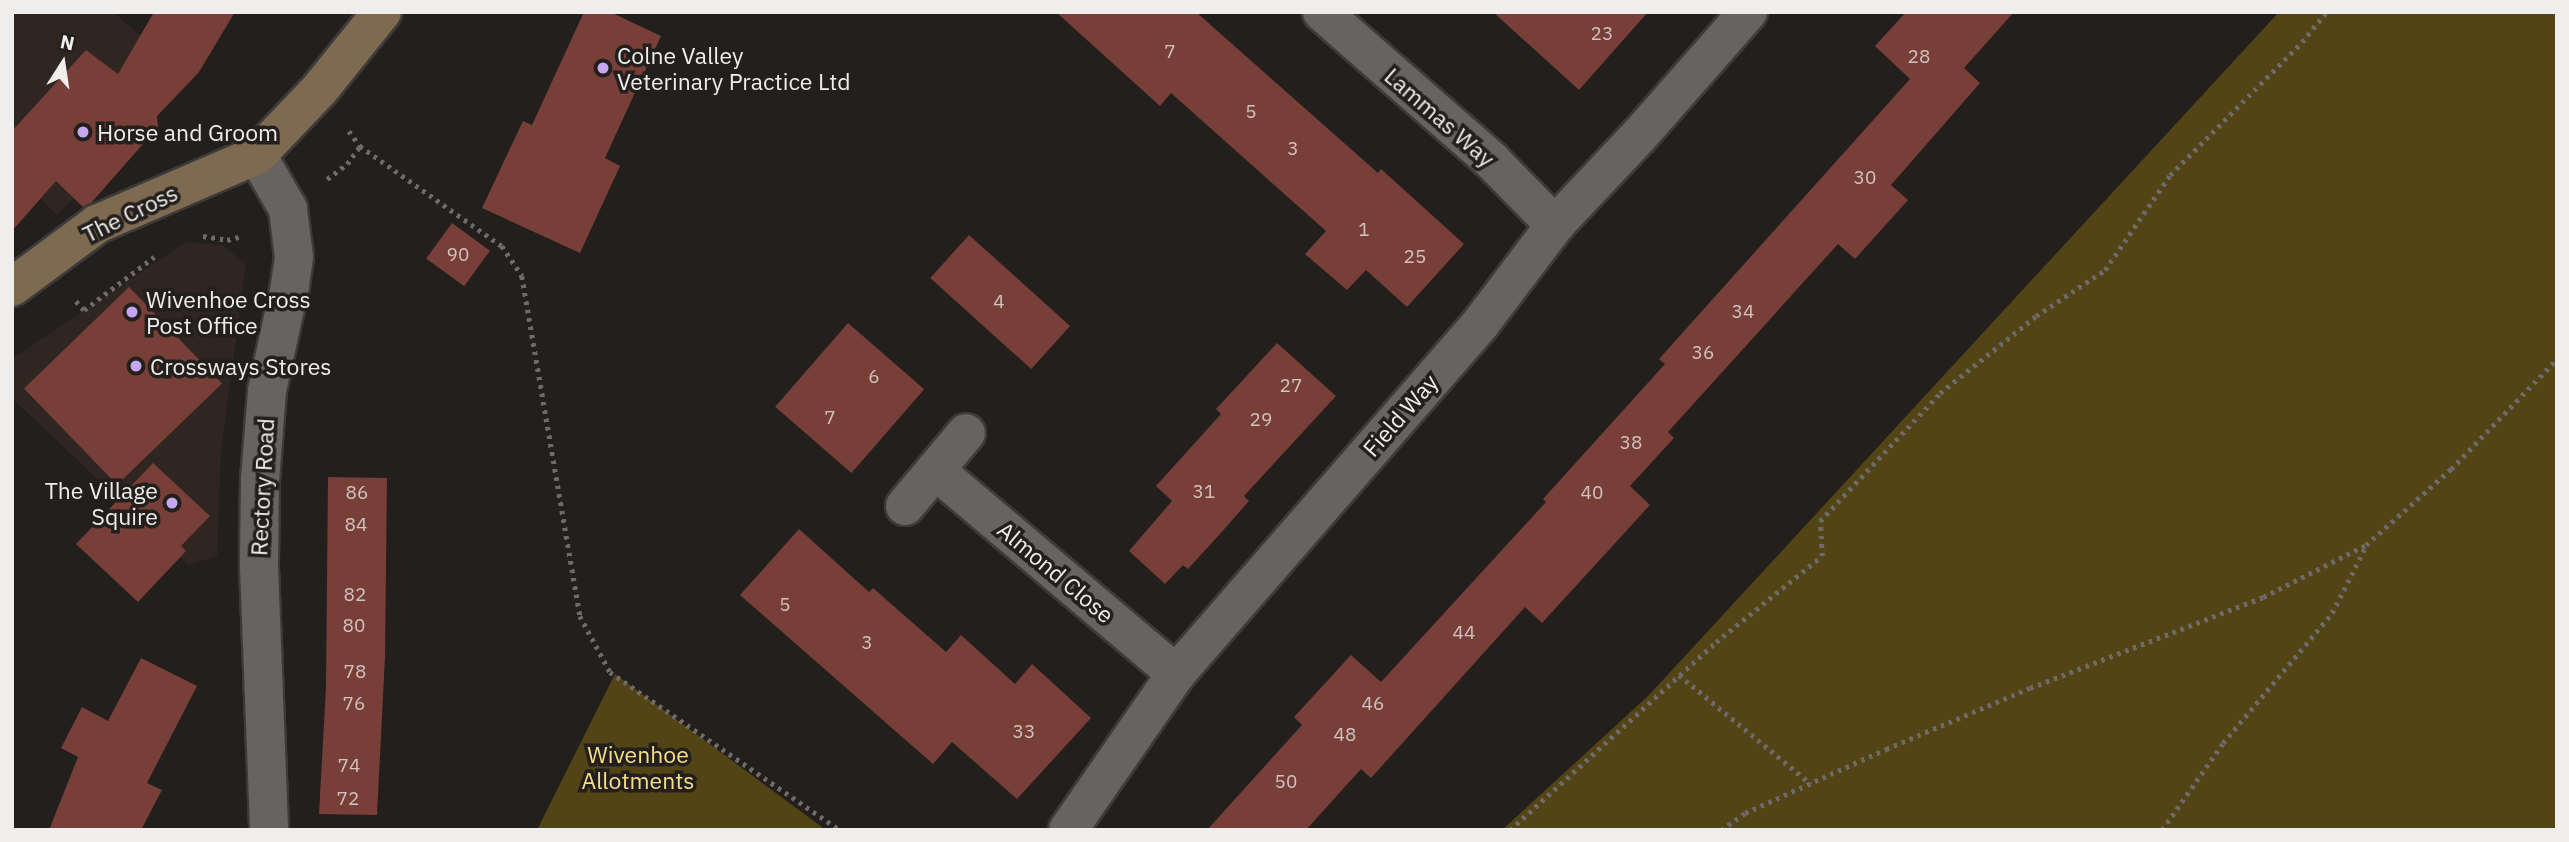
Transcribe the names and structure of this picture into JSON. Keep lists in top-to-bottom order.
{
  "streets": {
    "main road": ["The Cross"],
    "street": [
      "Lammas Way",
      "Field Way",
      "Rectory Road",
      "Almond Close"
    ]
  },
  "crossings": [
    ["Lammas Way", "Field Way"],
    ["The Cross", "Rectory Road"],
    ["Field Way", "Almond Close"]
  ],
  "parks": ["Wivenhoe Allotments"],
  "places": [
    "Colne Valley Veterinary Practice Ltd",
    "Horse and Groom",
    "Wivenhoe Cross Post Office",
    "Crossways Stores",
    "The Village Squire"
  ],
  "house_numbers": [
    "23",
    "7",
    "28",
    "5",
    "3",
    "30",
    "1",
    "90",
    "25",
    "4",
    "34",
    "36",
    "6",
    "27",
    "7",
    "29",
    "38",
    "31",
    "86",
    "40",
    "84",
    "82",
    "5",
    "80",
    "44",
    "3",
    "78",
    "76",
    "46",
    "33",
    "48",
    "74",
    "50",
    "72"
  ],
  "north": "top"
}
